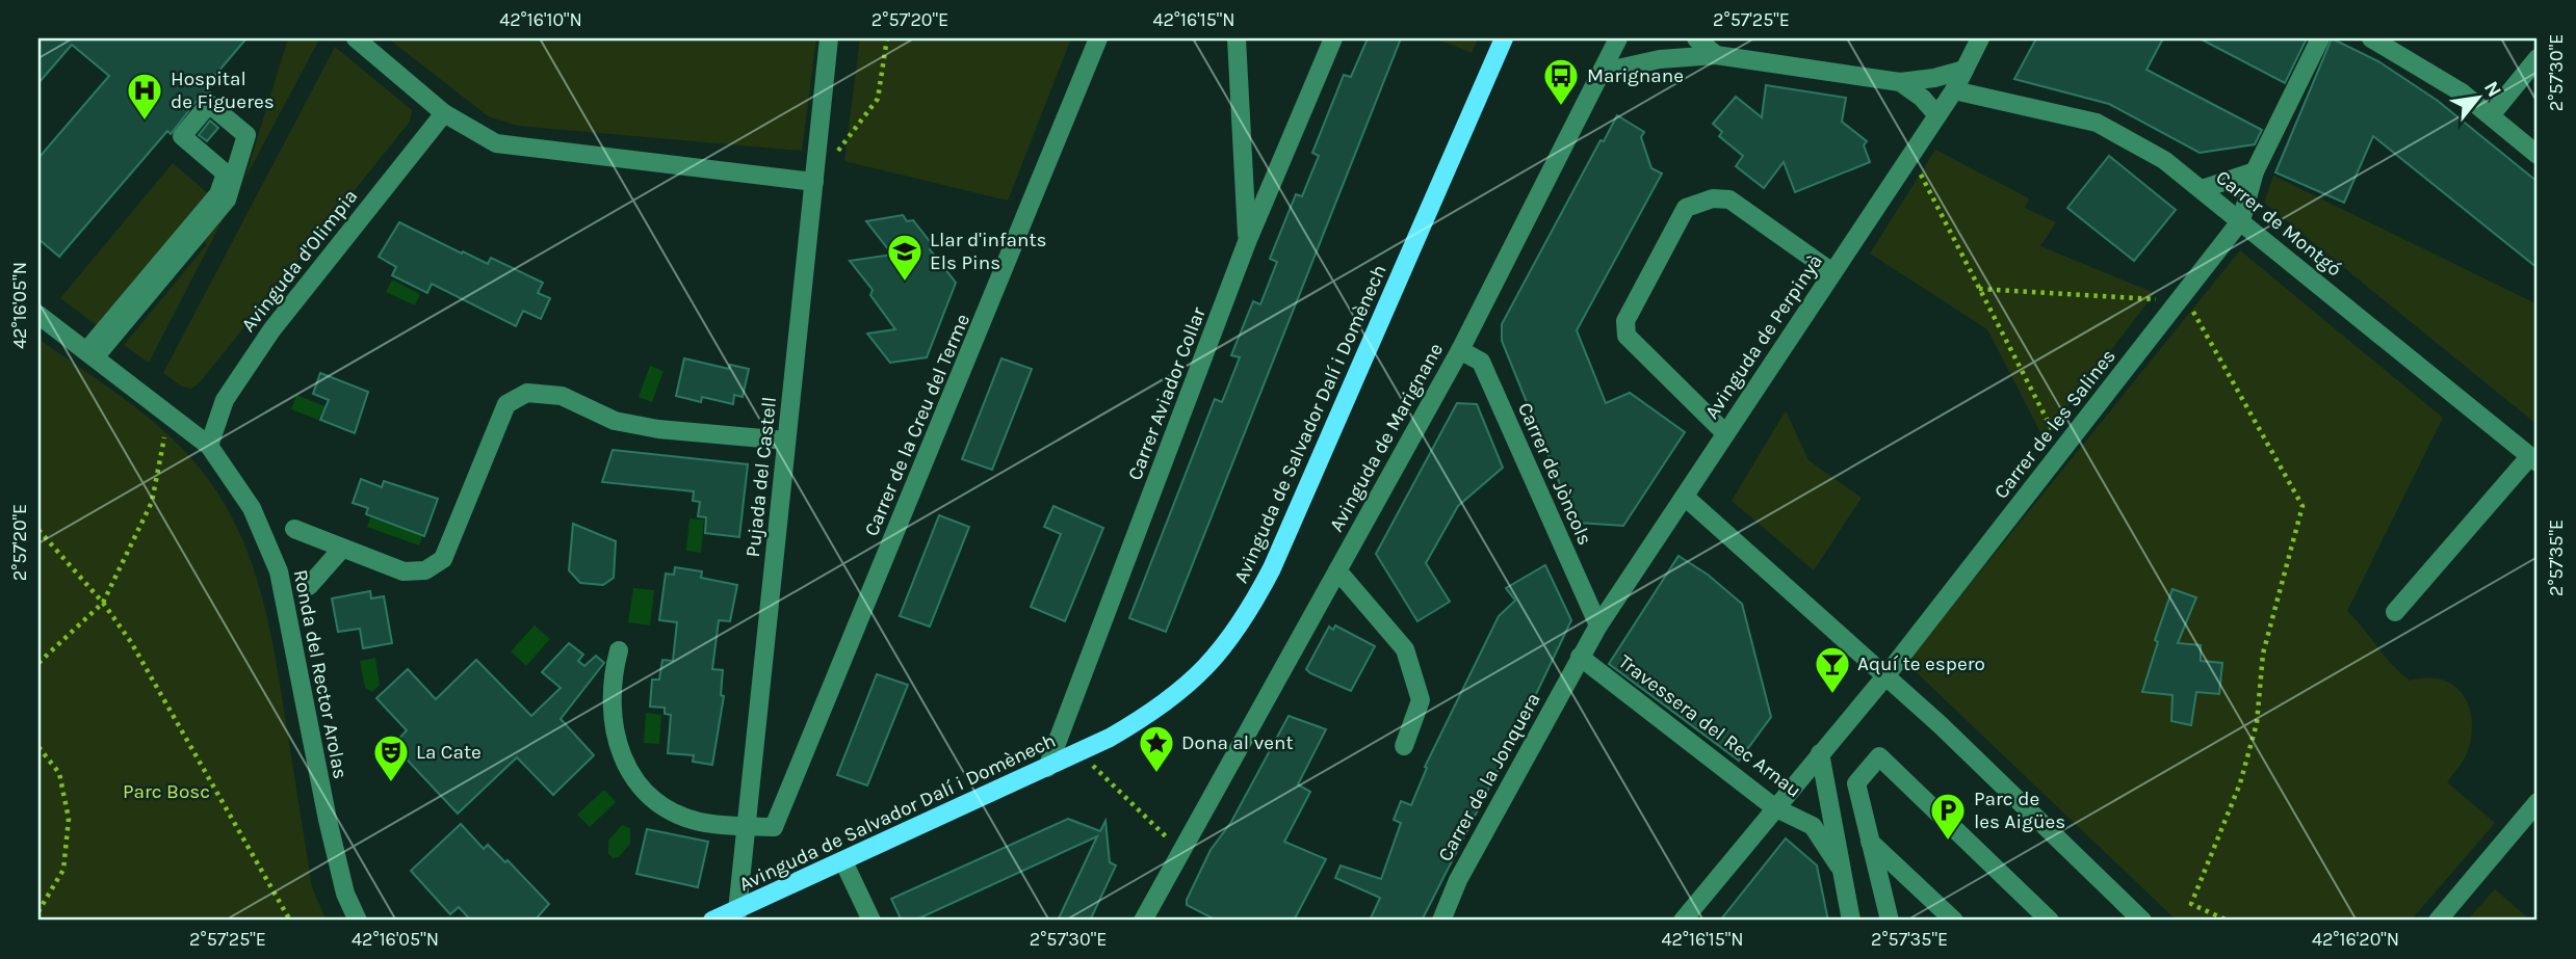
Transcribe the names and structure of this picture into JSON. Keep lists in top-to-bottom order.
{
  "streets": {
    "main road": ["Avinguda de Salvador Dalí i Domènech"],
    "street": [
      "Carrer de Montgó",
      "Avinguda d'Olimpia",
      "Avinguda de Perpinyà",
      "Carrer Aviador Collar",
      "Carrer de les Salines",
      "Carrer de la Creu del Terme",
      "Avinguda de Marignane",
      "Carrer de Jòncols",
      "Pujada del Castell",
      "Ronda del Rector Arolas",
      "Travessera del Rec Arnau",
      "Carrer de la Jonquera"
    ]
  },
  "crossings": [
    ["Carrer de Montgó", "Avinguda de Perpinyà"],
    ["Carrer de Montgó", "Carrer de les Salines"],
    ["Avinguda d'Olimpia", "Ronda del Rector Arolas"],
    ["Avinguda de Perpinyà", "Carrer de Jòncols"],
    ["Avinguda de Perpinyà", "Travessera del Rec Arnau"],
    ["Avinguda de Perpinyà", "Carrer de la Jonquera"],
    ["Carrer Aviador Collar", "Avinguda de Salvador Dalí i Domènech"],
    ["Avinguda de Salvador Dalí i Domènech", "Pujada del Castell"],
    ["Carrer de les Salines", "Travessera del Rec Arnau"],
    ["Carrer de la Creu del Terme", "Pujada del Castell"],
    ["Avinguda de Marignane", "Carrer de Jòncols"],
    ["Pujada del Castell", "Ronda del Rector Arolas"],
    ["Travessera del Rec Arnau", "Carrer de la Jonquera"]
  ],
  "parks": ["Parc Bosc"],
  "places": {
    "bus stop": ["Marignane"],
    "hospital": ["Hospital de Figueres"],
    "school or university": ["Llar d'infants Els Pins"],
    "bar": ["Aquí te espero"],
    "place": ["Dona al vent"],
    "theatre": ["La Cate"],
    "parking": ["Parc de les Aigües"]
  },
  "north": "top right",
  "coordinates": [
    "42°16'10\"N",
    "2°57'20\"E",
    "42°16'15\"N",
    "2°57'25\"E",
    "2°57'30\"E",
    "42°16'05\"N",
    "2°57'35\"E",
    "42°16'20\"N"
  ]
}
